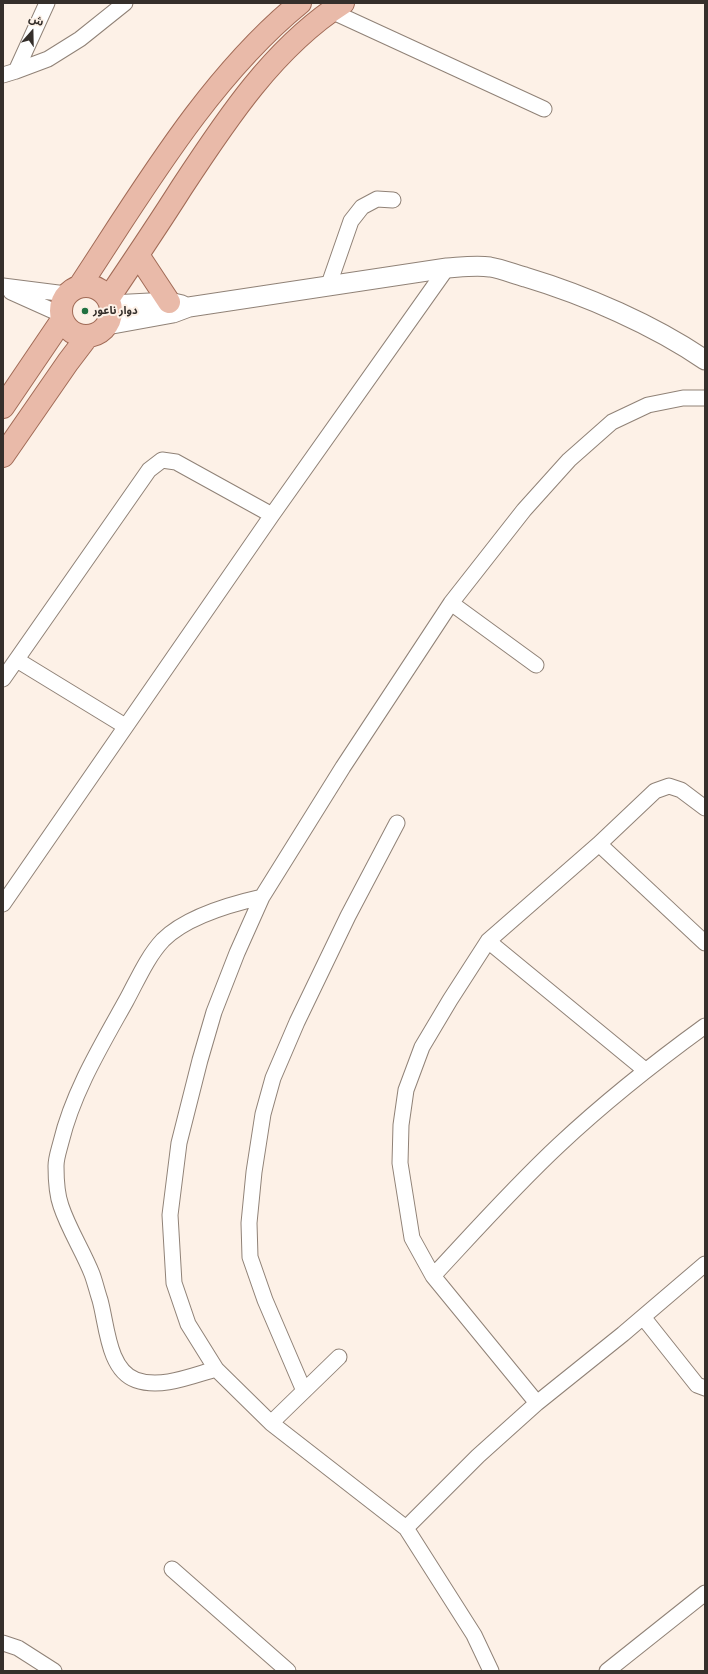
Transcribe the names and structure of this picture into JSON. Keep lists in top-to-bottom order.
{
  "places": ["دوار ناعور"],
  "north": "top"
}
